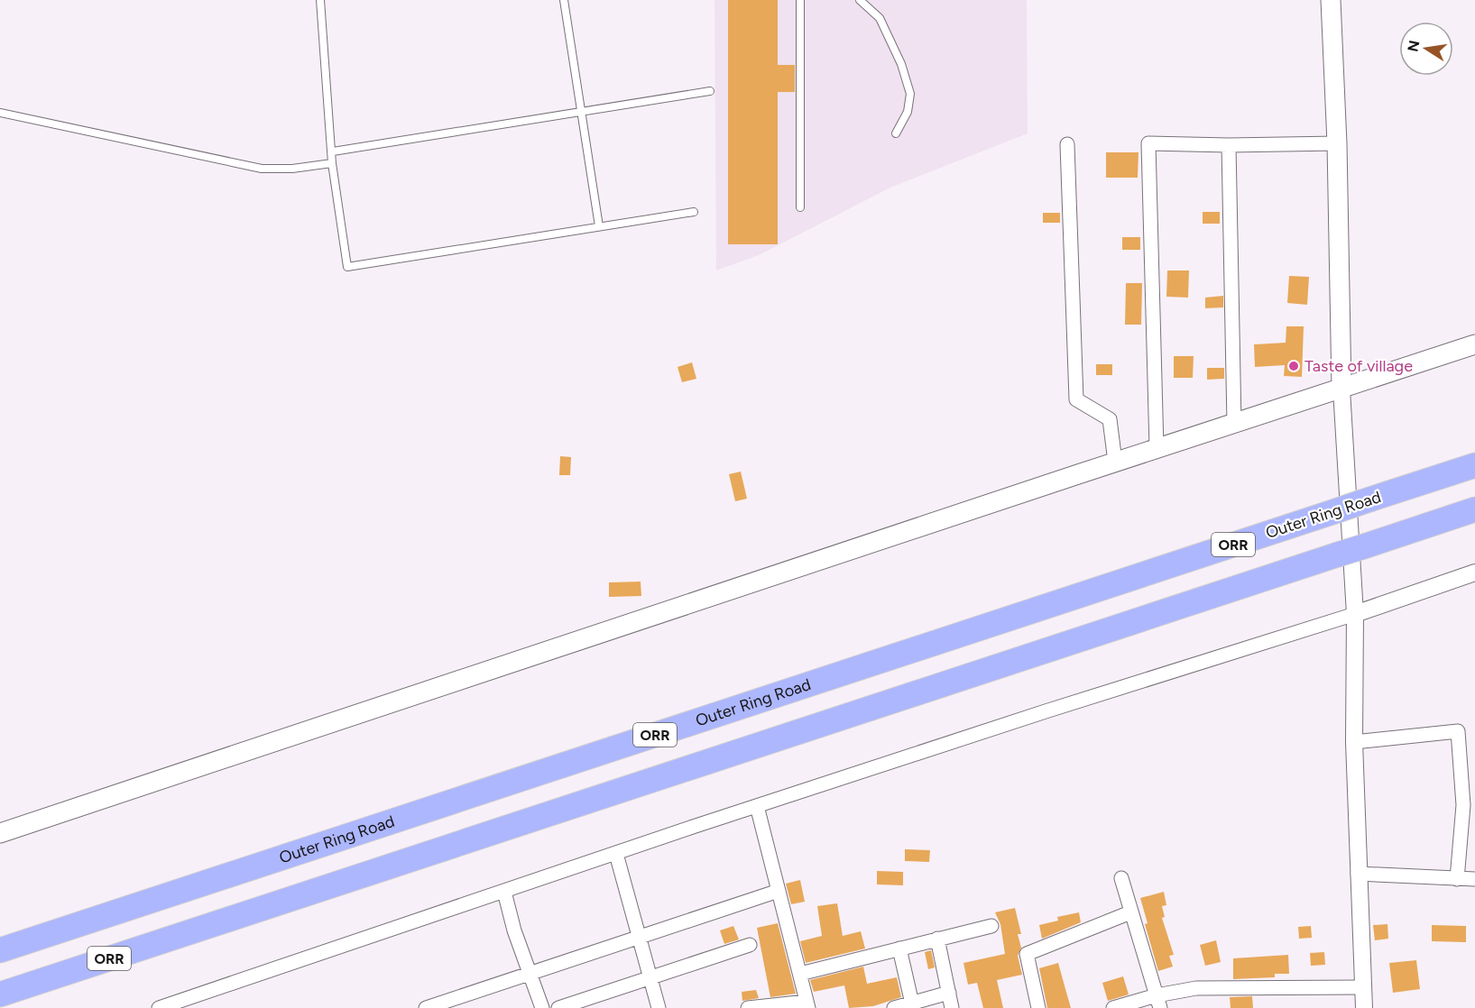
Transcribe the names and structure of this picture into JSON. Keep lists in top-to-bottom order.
{
  "streets": {
    "highway": ["Outer Ring Road", "ORR"]
  },
  "places": ["Taste of village"],
  "north": "left"
}
